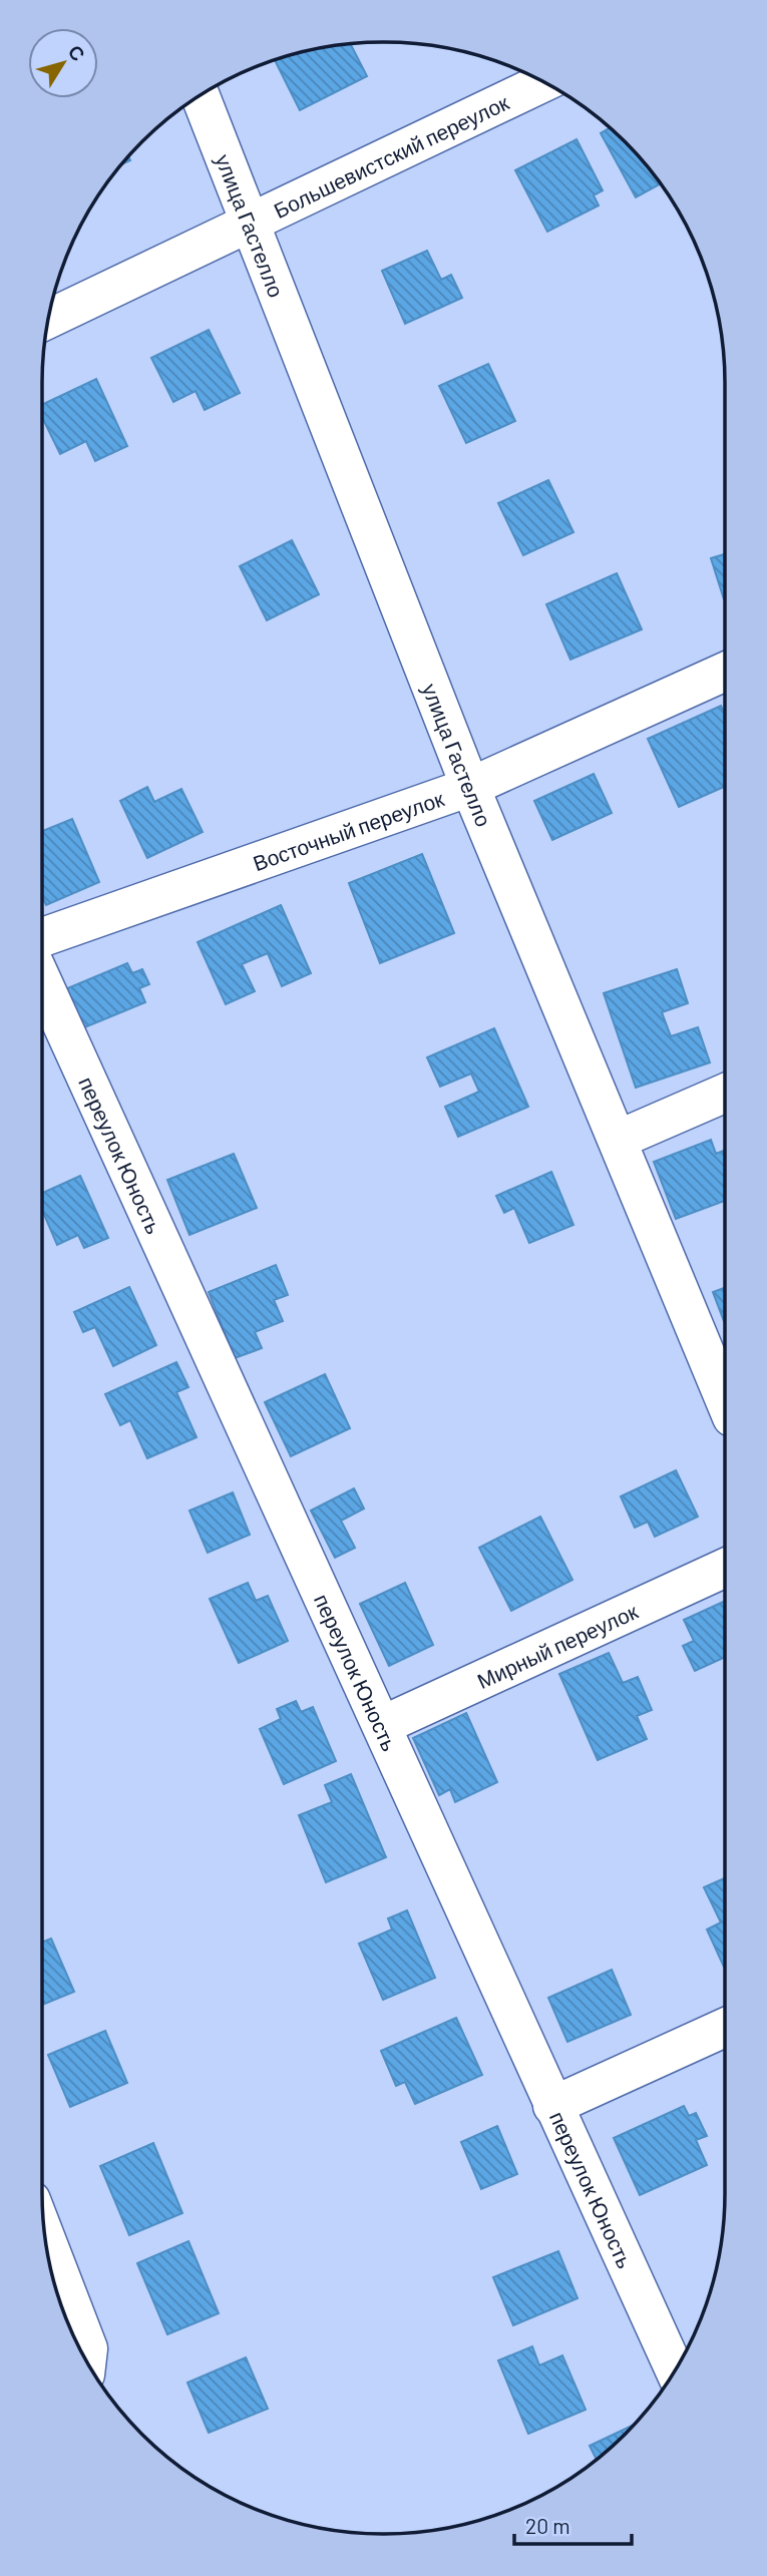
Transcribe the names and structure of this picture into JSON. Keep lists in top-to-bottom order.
{
  "streets": {
    "street": [
      "Большевистский переулок",
      "улица Гастелло",
      "Восточный переулок",
      "переулок Юность",
      "Мирный переулок"
    ]
  },
  "crossings": [
    ["Большевистский переулок", "улица Гастелло"],
    ["улица Гастелло", "Восточный переулок"],
    ["переулок Юность", "Мирный переулок"]
  ],
  "scale_bar": "20 m",
  "north": "top right"
}
